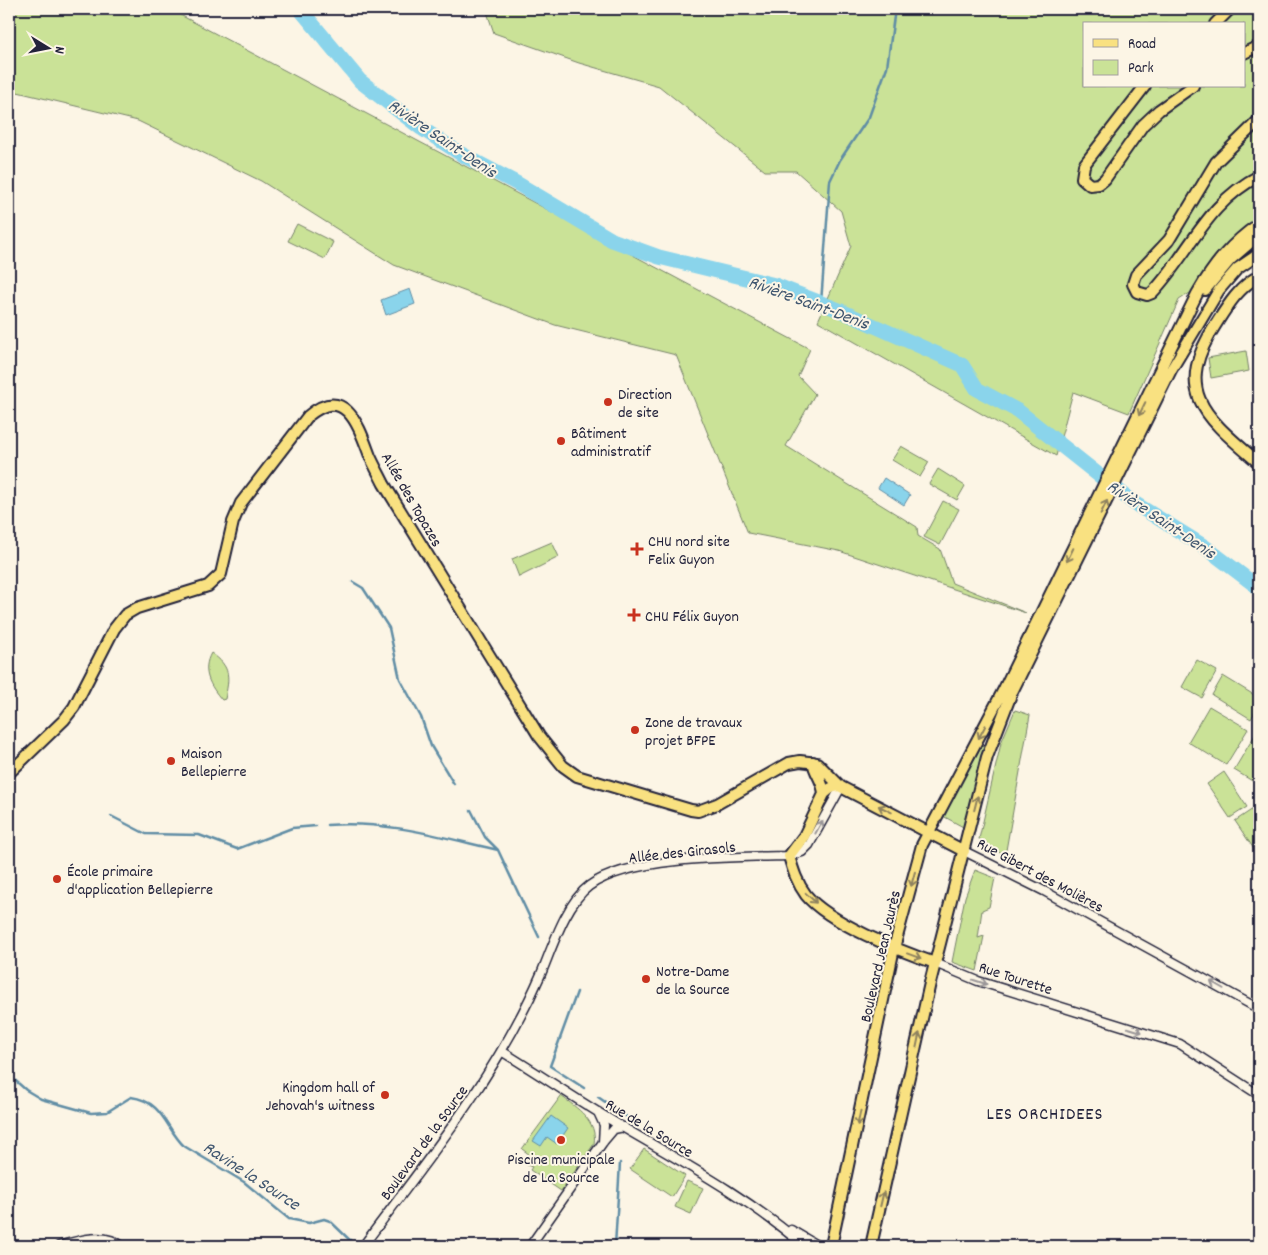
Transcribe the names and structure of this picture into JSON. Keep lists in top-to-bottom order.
{
  "streets": {
    "main road": [
      "Allée des Topazes",
      "Rue Gibert des Molières",
      "Boulevard Jean Jaurès",
      "Rue Tourette"
    ],
    "street": ["Allée des Girasols", "Rue de la Source", "Boulevard de la Source"]
  },
  "crossings": [
    ["Allée des Topazes", "Rue Gibert des Molières"],
    ["Allée des Girasols", "Rue Tourette"],
    ["Allée des Girasols", "Rue de la Source"],
    ["Allée des Girasols", "Boulevard de la Source"],
    ["Rue Gibert des Molières", "Boulevard Jean Jaurès"],
    ["Boulevard Jean Jaurès", "Rue Tourette"],
    ["Rue de la Source", "Boulevard de la Source"]
  ],
  "one_way": ["Rue Gibert des Molières", "Rue Tourette"],
  "districts": ["LES ORCHIDEES"],
  "water": ["Rivière Saint-Denis", "Ravine la Source"],
  "places": {
    "other": [
      "Direction de site",
      "Bâtiment administratif",
      "Zone de travaux projet BFPE",
      "Maison Bellepierre",
      "École primaire d'application Bellepierre",
      "Notre-Dame de la Source",
      "Kingdom hall of Jehovah's witness",
      "Piscine municipale de La Source"
    ],
    "health": ["CHU nord site Felix Guyon", "CHU Félix Guyon"]
  },
  "legend": ["Road", "Park"],
  "north": "right"
}
